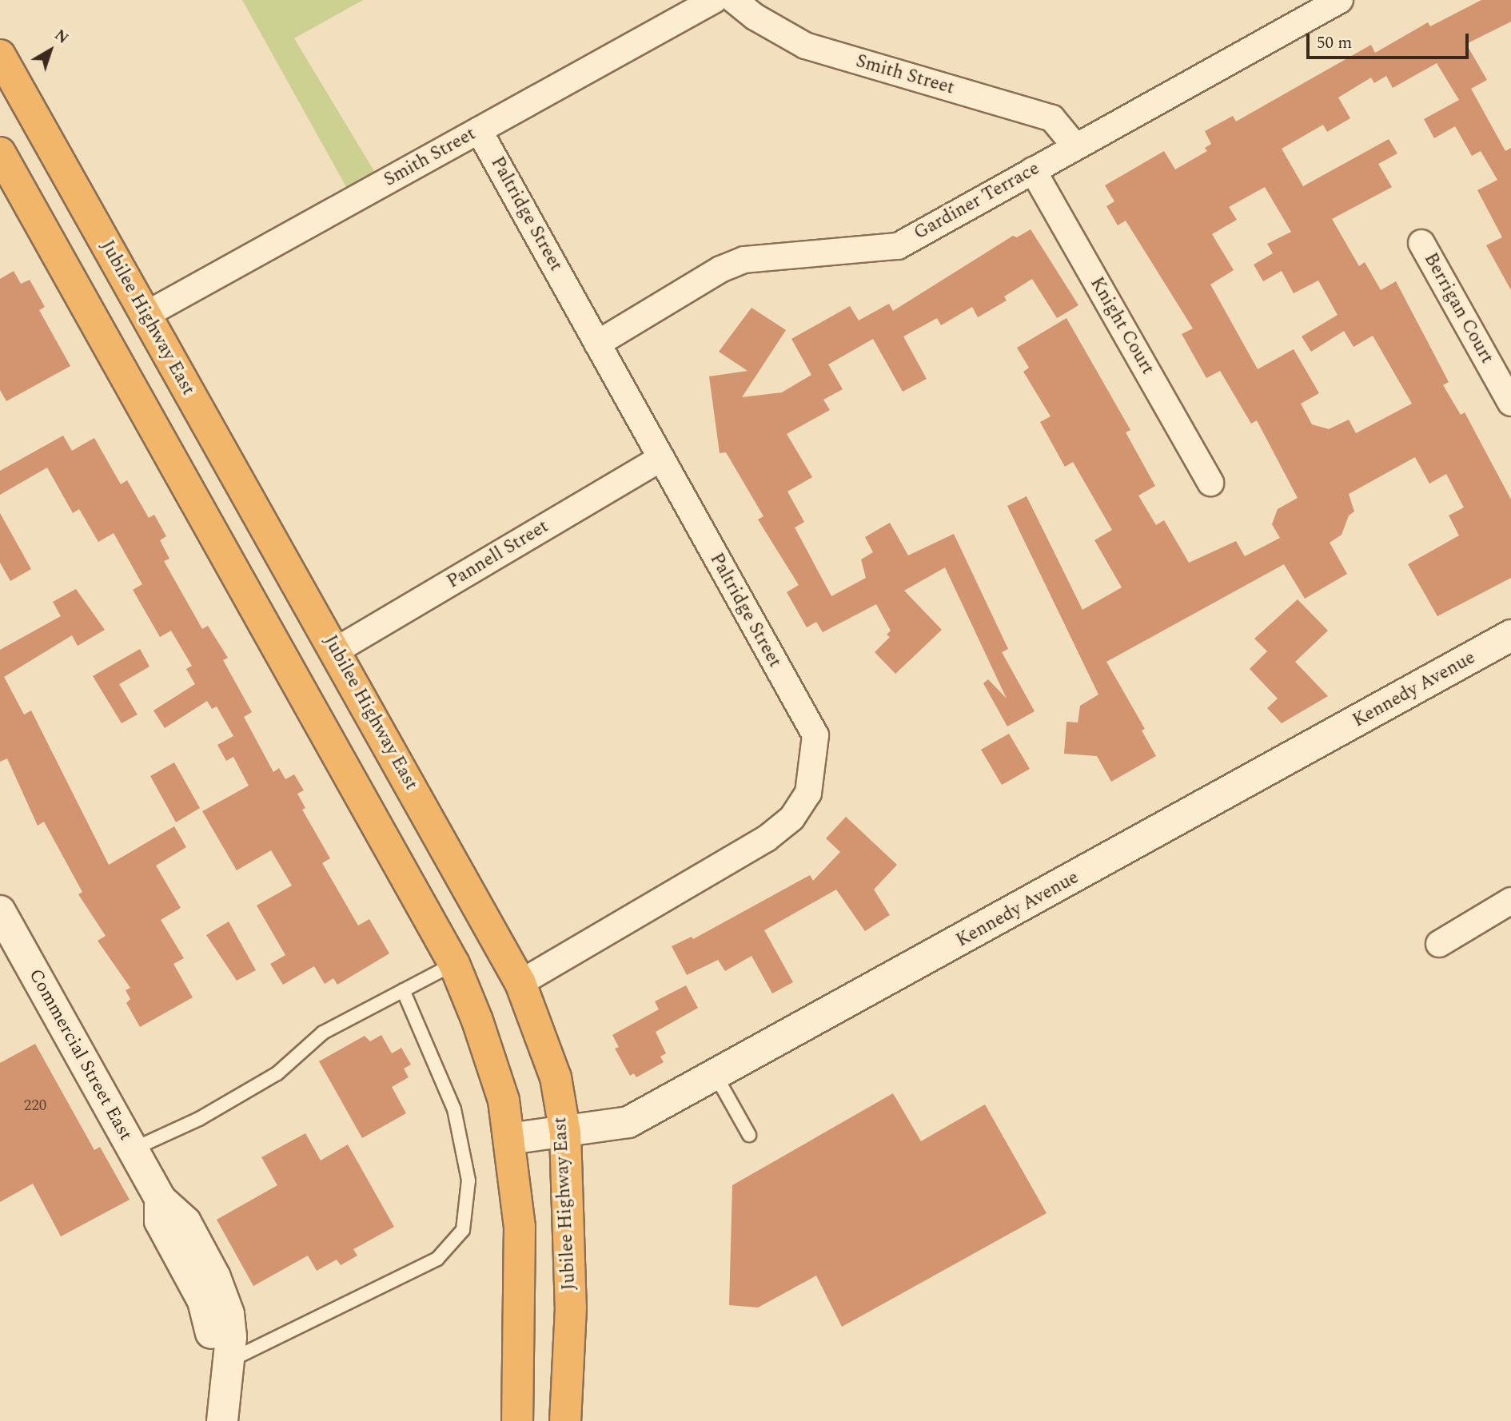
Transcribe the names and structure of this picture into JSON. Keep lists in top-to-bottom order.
{
  "streets": {
    "highway": ["Jubilee Highway East"],
    "street": [
      "Smith Street",
      "Gardiner Terrace",
      "Paltridge Street",
      "Berrigan Court",
      "Knight Court",
      "Pannell Street",
      "Kennedy Avenue",
      "Commercial Street East"
    ]
  },
  "crossings": [
    ["Smith Street", "Gardiner Terrace"],
    ["Smith Street", "Paltridge Street"],
    ["Smith Street", "Jubilee Highway East"],
    ["Gardiner Terrace", "Paltridge Street"],
    ["Gardiner Terrace", "Knight Court"],
    ["Paltridge Street", "Jubilee Highway East"],
    ["Paltridge Street", "Pannell Street"],
    ["Jubilee Highway East", "Pannell Street"],
    ["Jubilee Highway East", "Kennedy Avenue"]
  ],
  "house_numbers": ["220"],
  "scale_bar": "50 m",
  "north": "top right"
}
